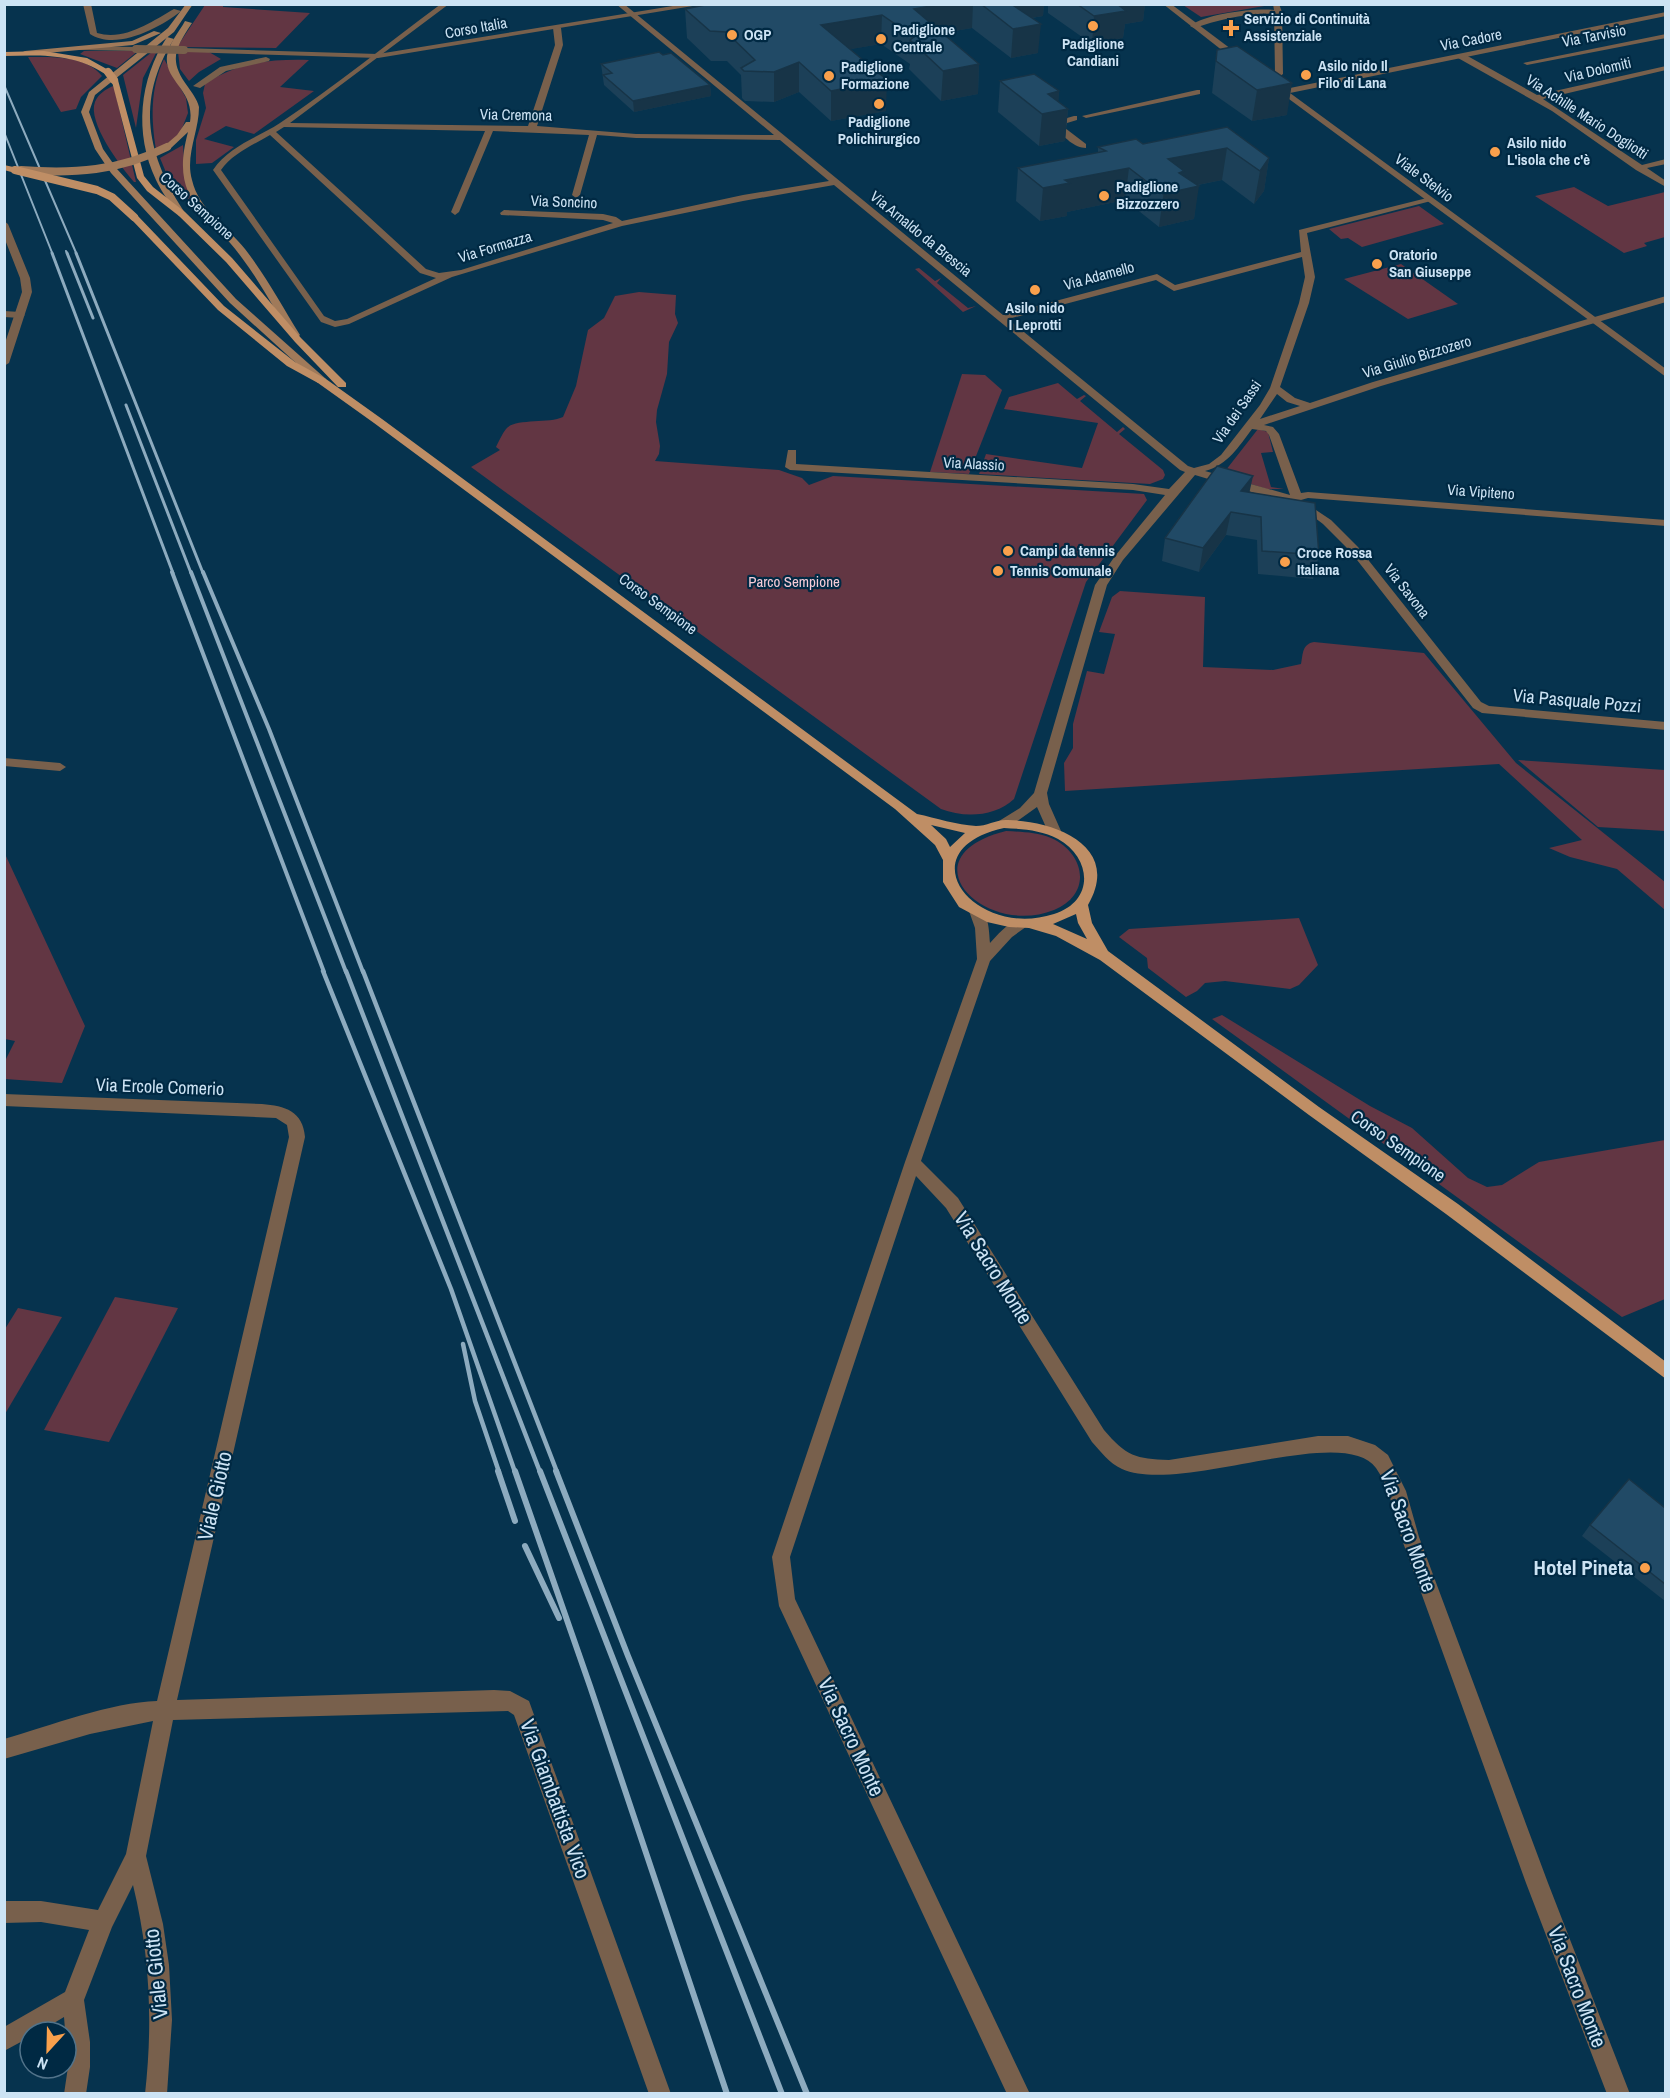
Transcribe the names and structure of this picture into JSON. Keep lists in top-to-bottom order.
{
  "streets": {
    "main road": ["Corso Sempione"],
    "street": [
      "Corso Italia",
      "Via Tarvisio",
      "Via Cadore",
      "Via Dolomiti",
      "Via Cremona",
      "Via Achille Mario Dogliotti",
      "Viale Stelvio",
      "Via Soncino",
      "Via Arnaldo da Brescia",
      "Via Formazza",
      "Via Adamello",
      "Via Giulio Bizzozero",
      "Via dei Sassi",
      "Via Alassio",
      "Via Vipiteno",
      "Via Savona",
      "Via Pasquale Pozzi",
      "Via Ercole Comerio",
      "Via Sacro Monte",
      "Viale Giotto",
      "Via Giambattista Vico"
    ]
  },
  "crossings": [
    ["Corso Italia", "Via Arnaldo da Brescia"],
    ["Via Cadore", "Via Achille Mario Dogliotti"],
    ["Via Cadore", "Viale Stelvio"],
    ["Via Dolomiti", "Via Achille Mario Dogliotti"],
    ["Via Cremona", "Via Arnaldo da Brescia"],
    ["Viale Stelvio", "Via Giulio Bizzozero"],
    ["Viale Stelvio", "Via dei Sassi"],
    ["Via Soncino", "Via Formazza"],
    ["Corso Sempione", "Via dei Sassi"],
    ["Corso Sempione", "Via Sacro Monte"],
    ["Via Arnaldo da Brescia", "Via Formazza"],
    ["Via Arnaldo da Brescia", "Via Adamello"],
    ["Via Arnaldo da Brescia", "Via dei Sassi"],
    ["Via Arnaldo da Brescia", "Via Vipiteno"],
    ["Via Arnaldo da Brescia", "Via Savona"],
    ["Via Adamello", "Via dei Sassi"],
    ["Via Giulio Bizzozero", "Via dei Sassi"],
    ["Via dei Sassi", "Via Alassio"],
    ["Via dei Sassi", "Via Sacro Monte"],
    ["Via Vipiteno", "Via Savona"],
    ["Via Savona", "Via Pasquale Pozzi"],
    ["Via Ercole Comerio", "Viale Giotto"],
    ["Viale Giotto", "Via Giambattista Vico"]
  ],
  "parks": ["Parco Sempione"],
  "places": {
    "other": [
      "Padiglione Candiani",
      "OGP",
      "Padiglione Centrale",
      "Asilo nido Il Filo di Lana",
      "Padiglione Formazione",
      "Padiglione Polichirurgico",
      "Asilo nido L'isola che c'è",
      "Padiglione Bizzozzero",
      "Oratorio San Giuseppe",
      "Asilo nido I Leprotti",
      "Campi da tennis",
      "Croce Rossa Italiana",
      "Tennis Comunale",
      "Hotel Pineta"
    ],
    "health": ["Servizio di Continuità Assistenziale"]
  },
  "north": "bottom"
}
